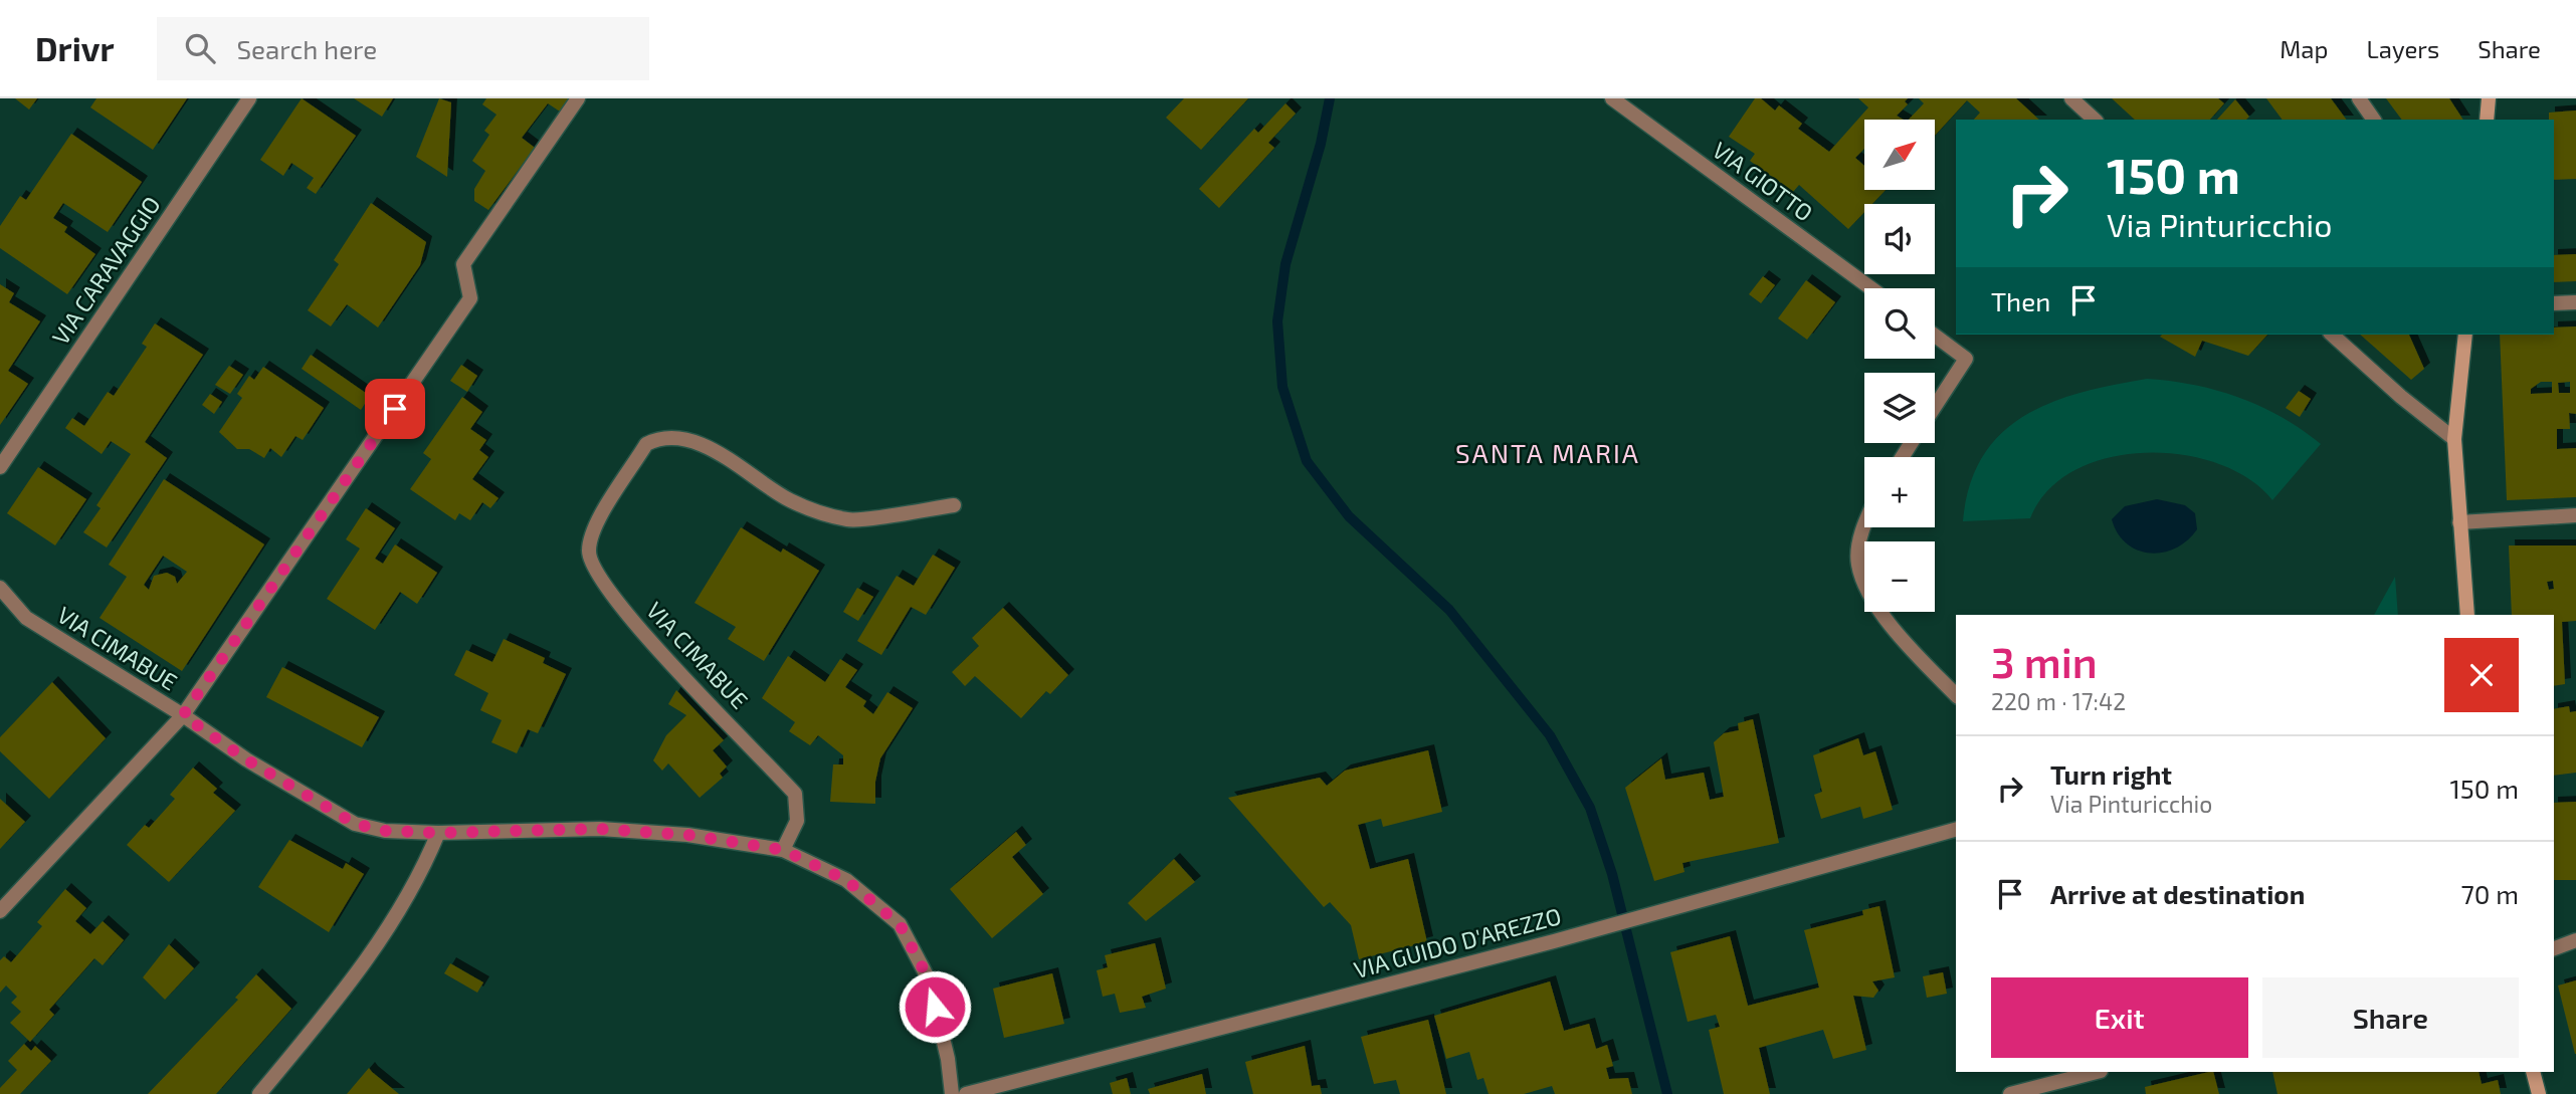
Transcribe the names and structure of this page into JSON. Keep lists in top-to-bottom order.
{
  "streets": {
    "street": [
      "VIA GIOTTO",
      "VIA CARAVAGGIO",
      "VIA CIMABUE",
      "VIA GUIDO D'AREZZO"
    ]
  },
  "districts": ["SANTA MARIA"],
  "north": "top right",
  "page": {
    "header": "Drivr",
    "search": "Search here",
    "nav": ["Map", "Layers", "Share"],
    "map_buttons": ["+", "−"],
    "turn": ["150 m", "Via Pinturicchio"],
    "then": "Then",
    "heading": ["3 min", "220 m · 17:42"],
    "list": [
      {
        "name": "Turn right",
        "note": "Via Pinturicchio",
        "value": "150 m"
      },
      {
        "name": "Arrive at destination",
        "value": "70 m"
      }
    ],
    "buttons": ["Exit", "Share"]
  }
}
